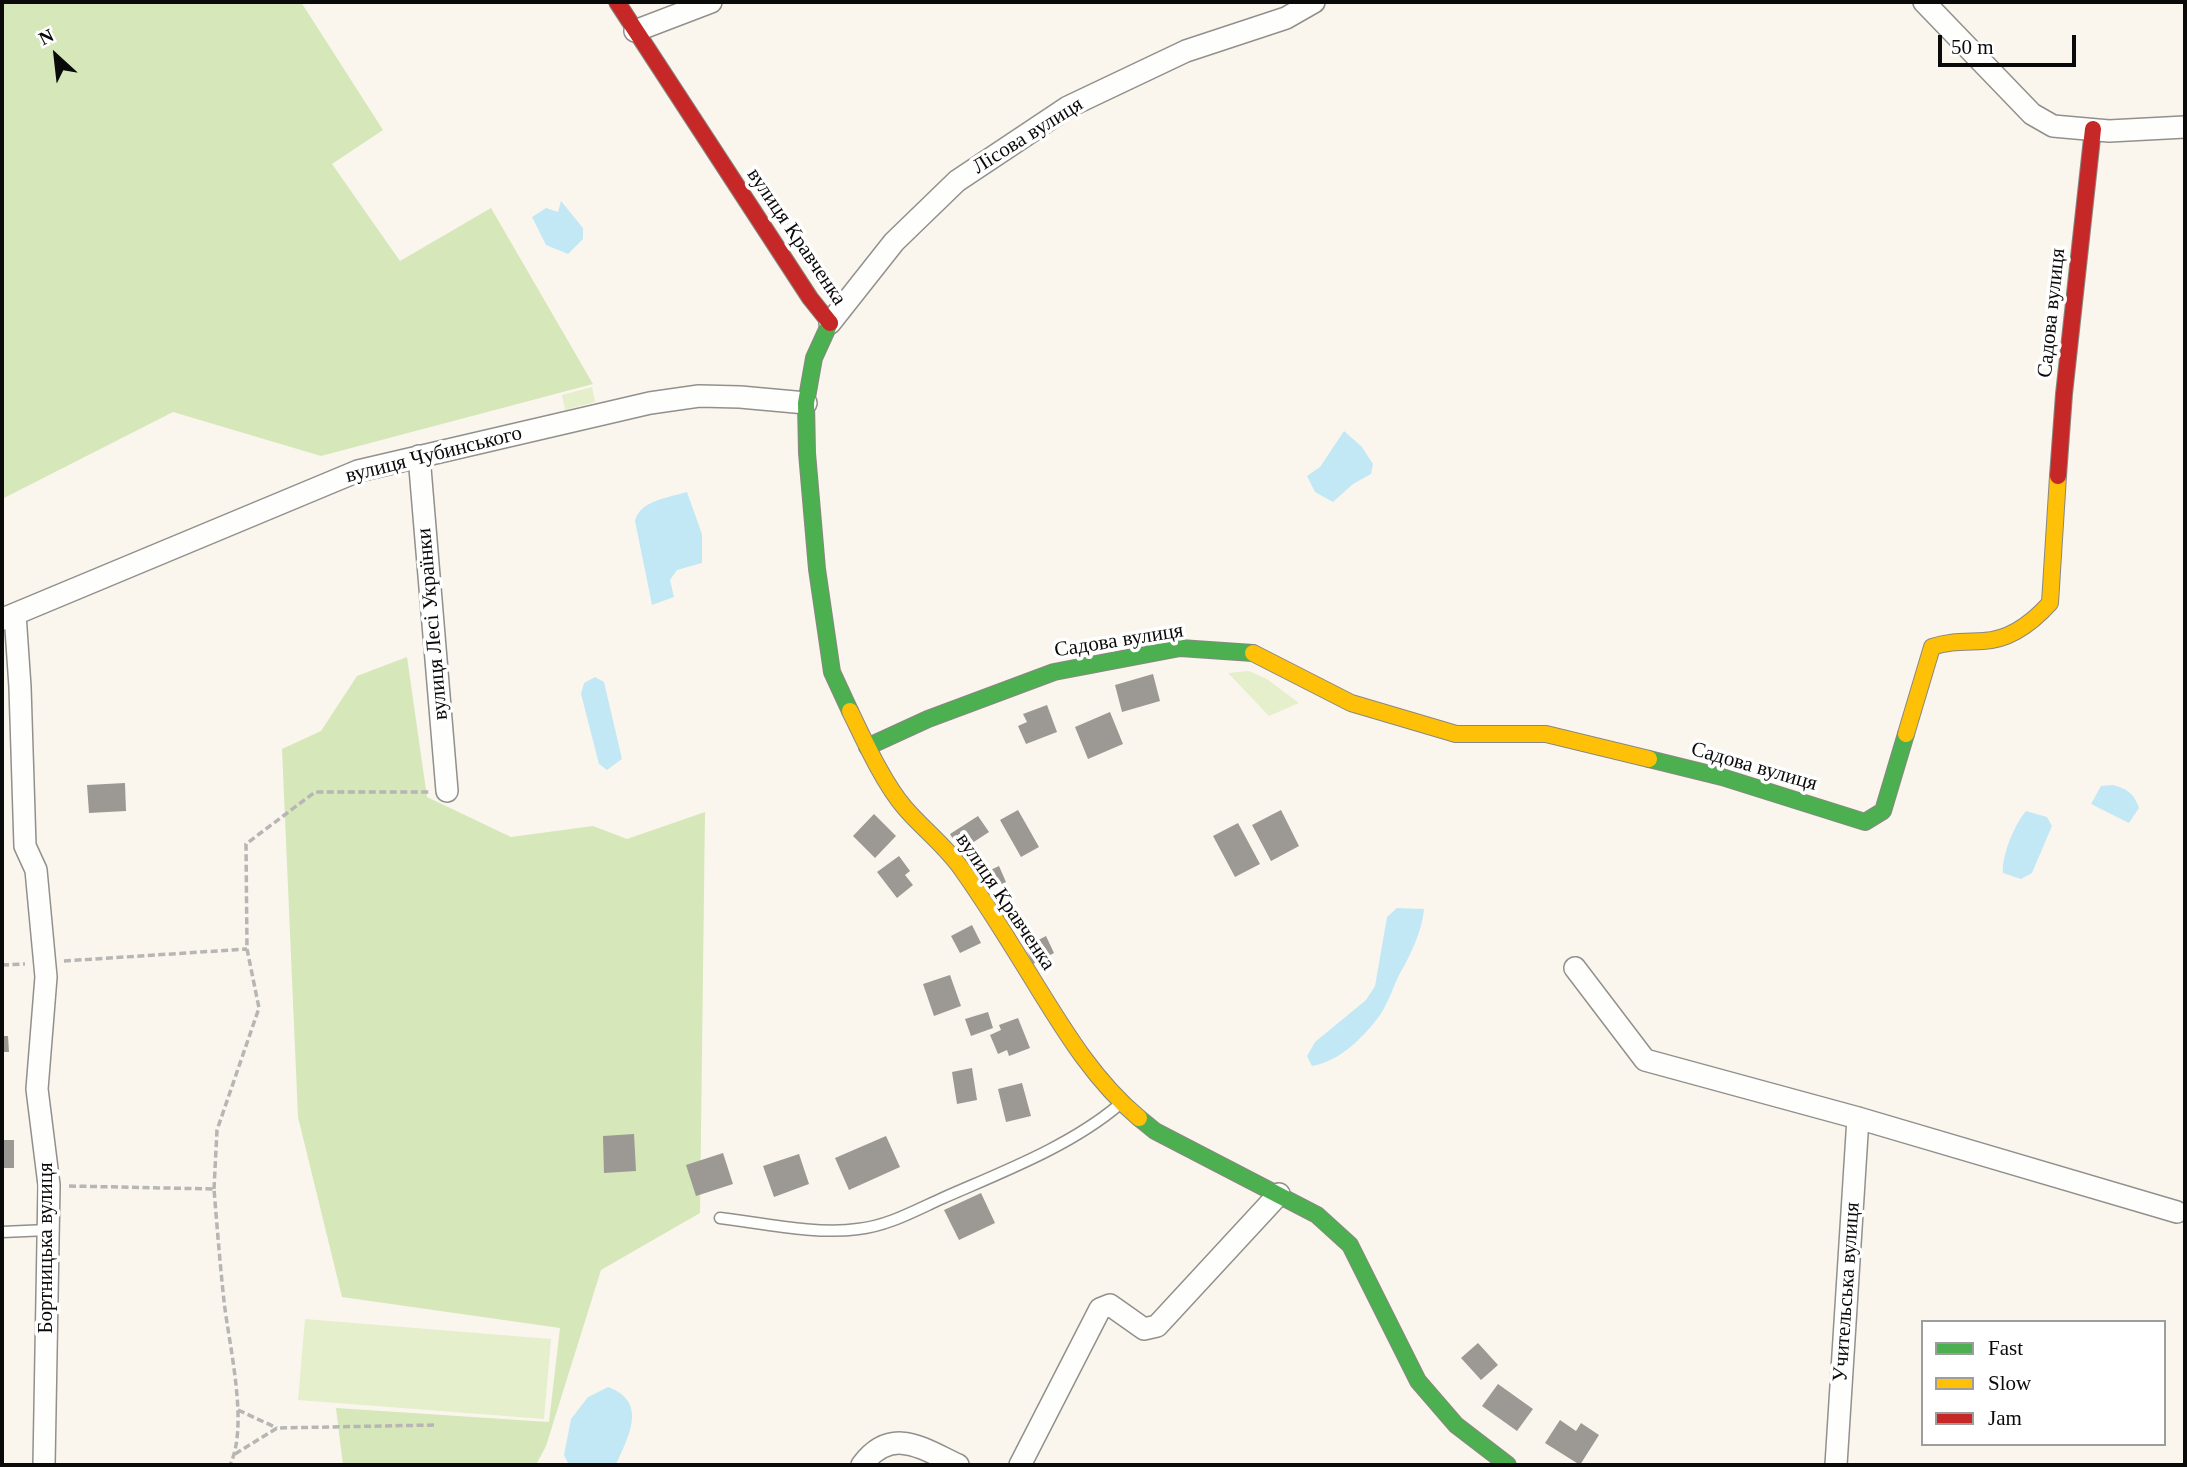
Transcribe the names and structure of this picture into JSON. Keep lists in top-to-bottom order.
{
  "streets": {
    "street": [
      "Лісова вулиця",
      "вулиця Кравченка",
      "Садова вулиця",
      "вулиця Чубинського",
      "вулиця Лесі Українки",
      "Бортницька вулиця",
      "Учительська вулиця"
    ]
  },
  "crossings": [
    ["Лісова вулиця", "вулиця Кравченка"],
    ["вулиця Кравченка", "Садова вулиця"],
    ["вулиця Кравченка", "вулиця Чубинського"],
    ["вулиця Чубинського", "вулиця Лесі Українки"],
    ["вулиця Чубинського", "Бортницька вулиця"]
  ],
  "legend": ["Fast", "Slow", "Jam"],
  "scale_bar": "50 m",
  "north": "top left"
}
